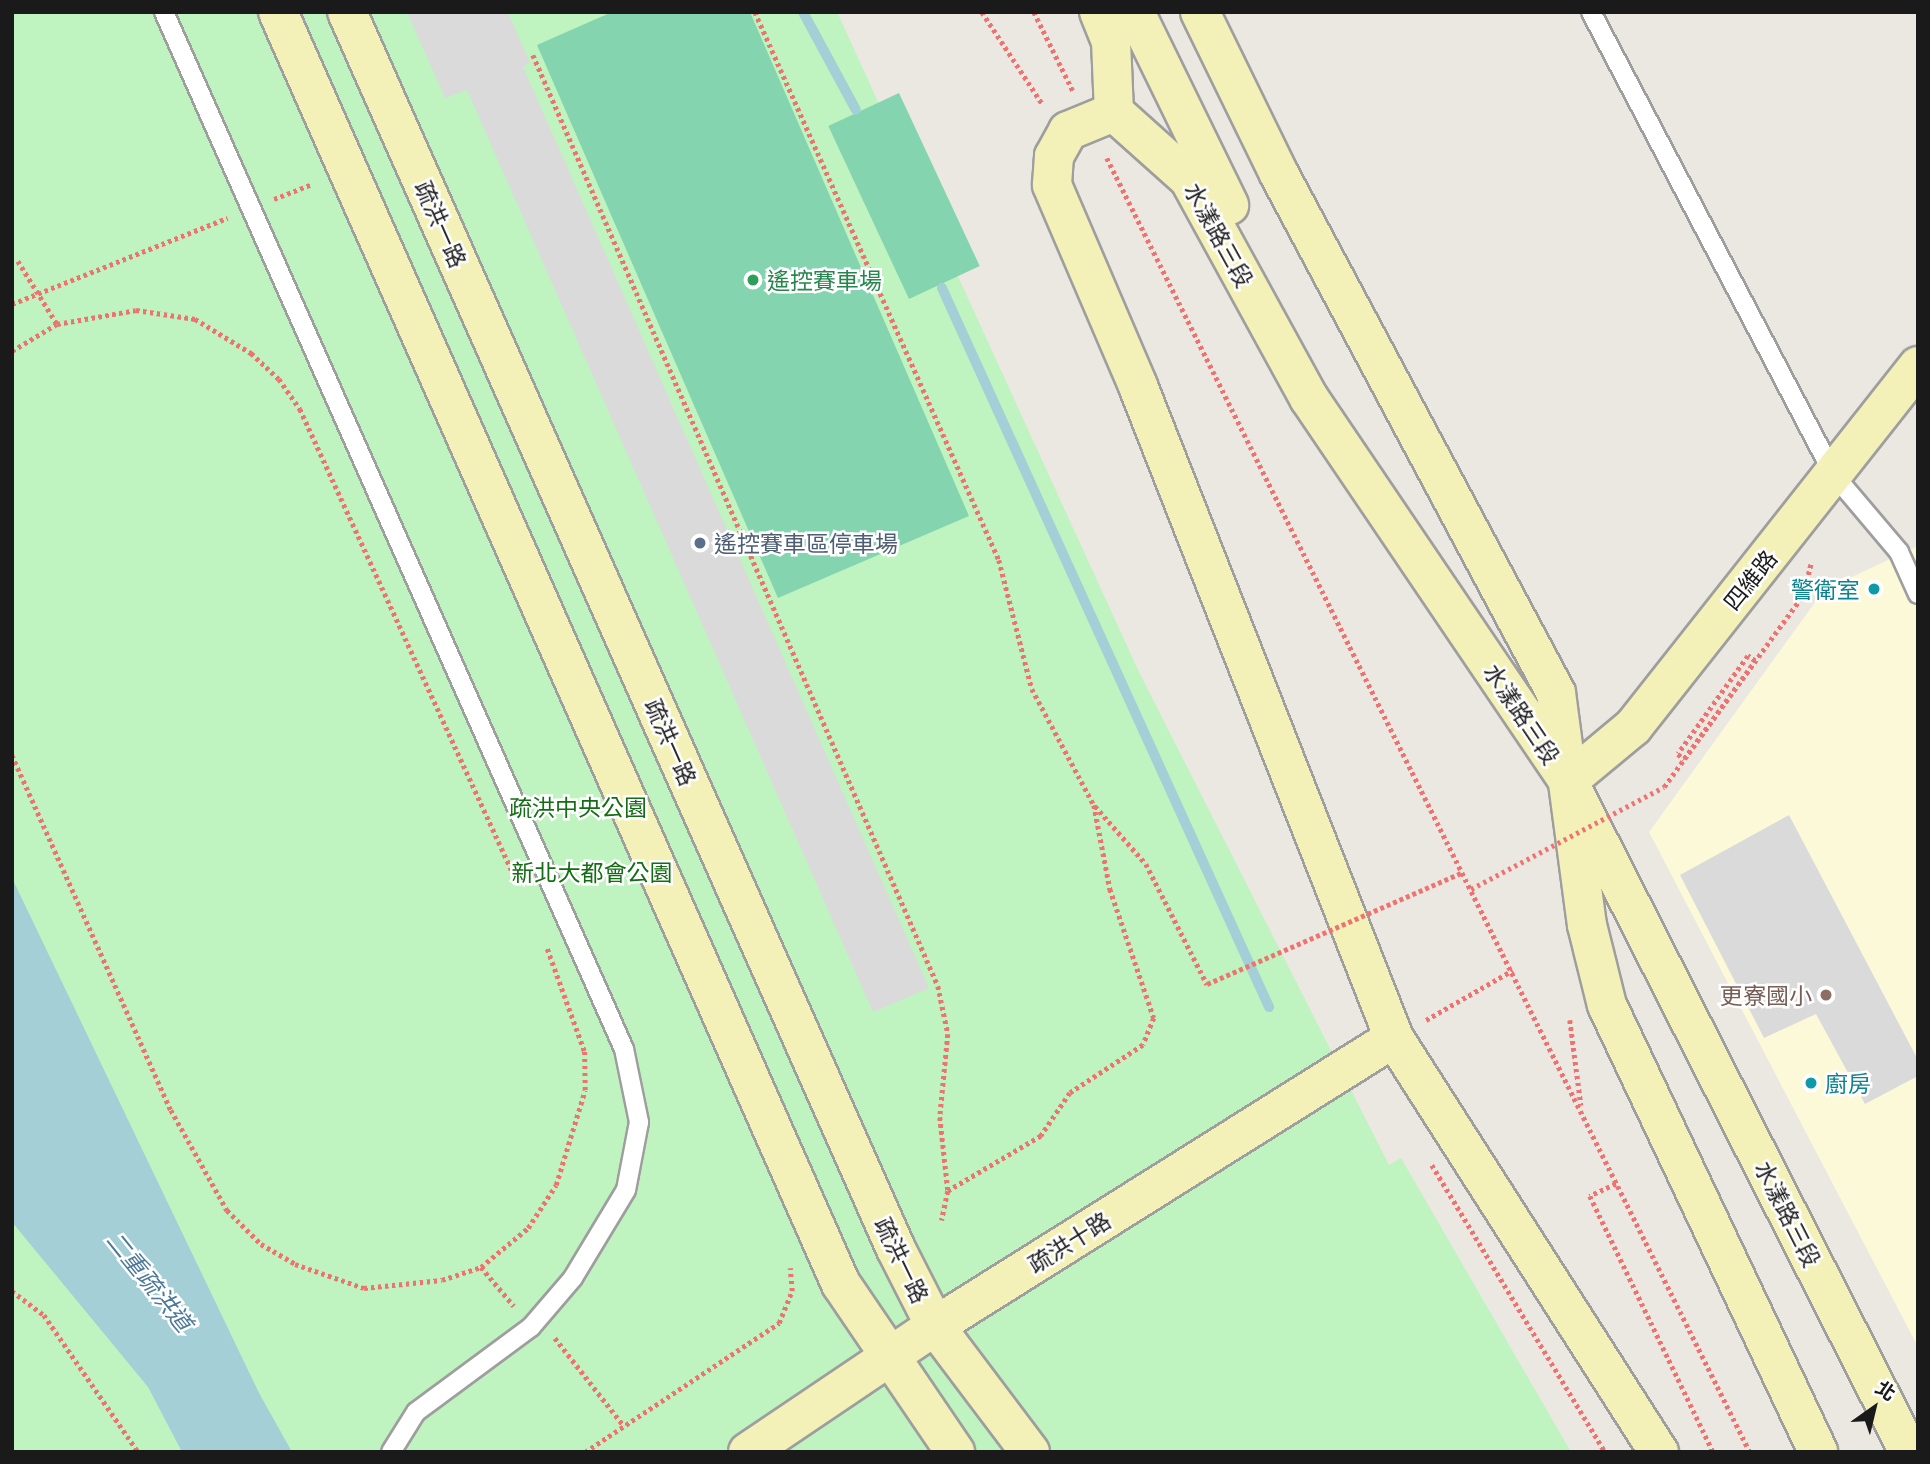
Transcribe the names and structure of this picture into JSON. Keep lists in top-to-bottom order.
{
  "streets": {
    "street": [
      "疏洪一路",
      "水漾路三段",
      "四維路",
      "疏洪十路"
    ]
  },
  "crossings": [
    ["疏洪一路", "疏洪十路"],
    ["水漾路三段", "四維路"]
  ],
  "water": ["二重疏洪道"],
  "parks": ["疏洪中央公園", "新北大都會公園"],
  "places": [
    "遙控賽車場",
    "遙控賽車區停車場",
    "警衛室",
    "更寮國小",
    "廚房"
  ],
  "north": "top right"
}
